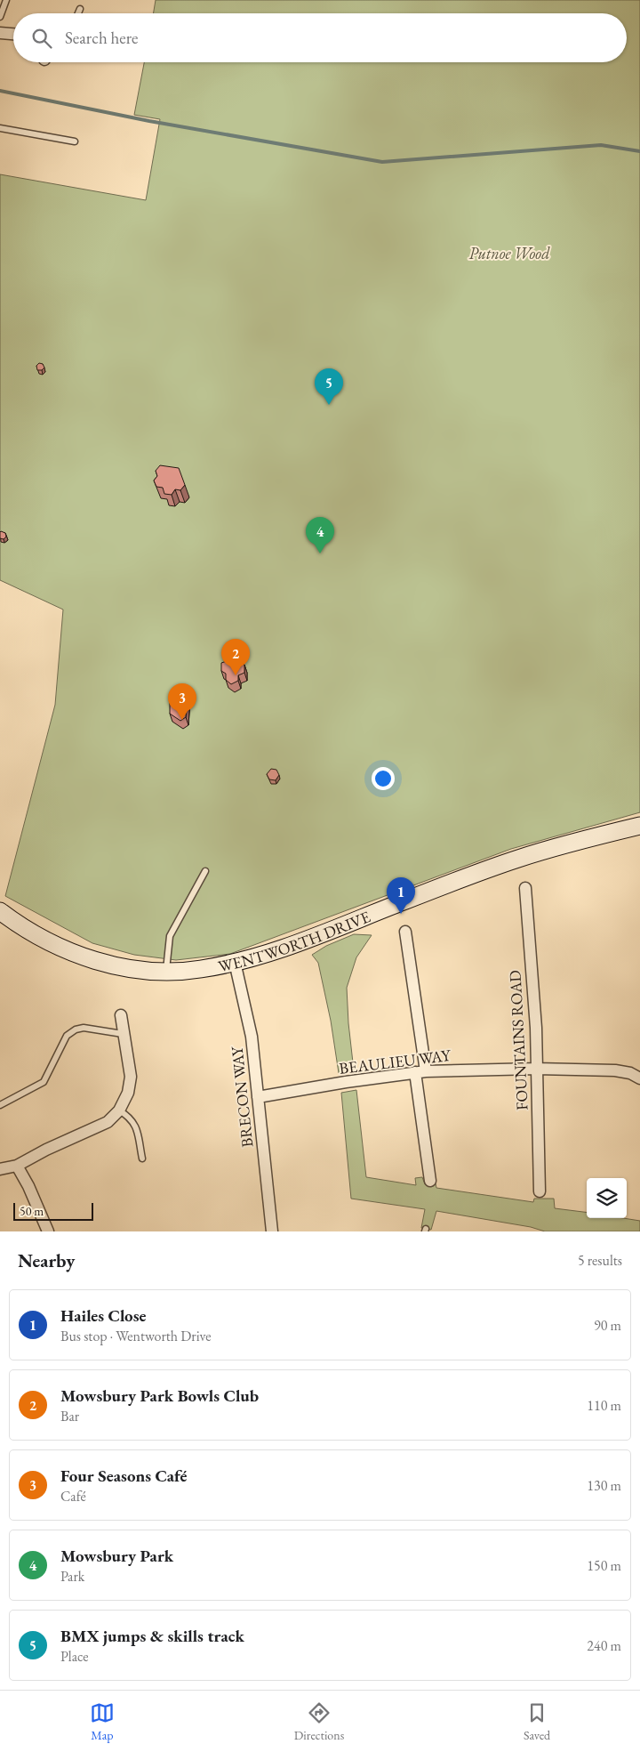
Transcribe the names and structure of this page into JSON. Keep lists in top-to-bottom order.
{
  "streets": {
    "street": [
      "WENTWORTH DRIVE",
      "FOUNTAINS ROAD",
      "BEAULIEU WAY",
      "BRECON WAY"
    ]
  },
  "crossings": [
    ["WENTWORTH DRIVE", "BRECON WAY"],
    ["FOUNTAINS ROAD", "BEAULIEU WAY"],
    ["BEAULIEU WAY", "BRECON WAY"]
  ],
  "parks": ["Putnoe Wood"],
  "scale_bar": "50 m",
  "page": {
    "search": "Search here",
    "pins": [
      "5",
      "4",
      "2",
      "3",
      "1"
    ],
    "scale": "50 m",
    "heading": ["Nearby", "5 results"],
    "list": [
      {
        "mark": "1",
        "name": "Hailes Close",
        "note": "Bus stop · Wentworth Drive",
        "value": "90 m"
      },
      {
        "mark": "2",
        "name": "Mowsbury Park Bowls Club",
        "note": "Bar",
        "value": "110 m"
      },
      {
        "mark": "3",
        "name": "Four Seasons Café",
        "note": "Café",
        "value": "130 m"
      },
      {
        "mark": "4",
        "name": "Mowsbury Park",
        "note": "Park",
        "value": "150 m"
      },
      {
        "mark": "5",
        "name": "BMX jumps & skills track",
        "note": "Place",
        "value": "240 m"
      }
    ],
    "nav": ["Map", "Directions", "Saved"]
  }
}
